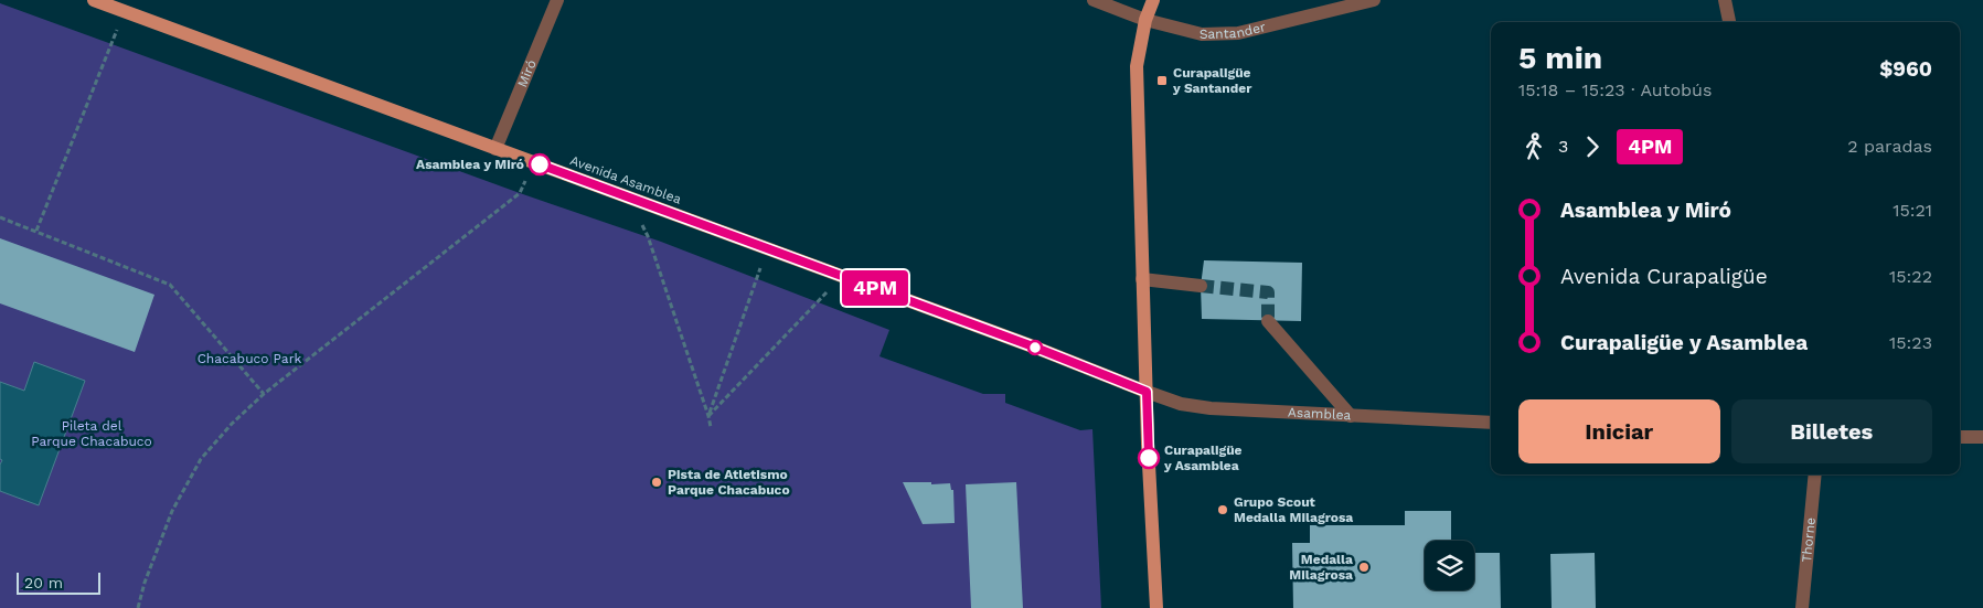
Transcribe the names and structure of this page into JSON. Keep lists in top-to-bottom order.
{
  "streets": {
    "main road": ["Avenida Asamblea"],
    "street": [
      "Santander",
      "Miró",
      "Asamblea",
      "Thorne"
    ]
  },
  "crossings": [
    ["Miró", "Avenida Asamblea"],
    ["Avenida Asamblea", "Asamblea"]
  ],
  "parks": ["Chacabuco Park", "Pileta del Parque Chacabuco"],
  "places": {
    "transit": ["Curapaligüe y Santander"],
    "other": [
      "Asamblea y Miró",
      "Curapaligüe y Asamblea",
      "Pista de Atletismo Parque Chacabuco",
      "Grupo Scout Medalla Milagrosa",
      "Medalla Milagrosa"
    ]
  },
  "lines": ["bus line 4PM"],
  "scale_bar": "20 m",
  "page": {
    "on_map": "4PM",
    "heading": ["5 min", "15:18 – 15:23 · Autobús", "$960"],
    "legs": ["3", "4PM", "2 paradas"],
    "list": [
      {
        "name": "Asamblea y Miró",
        "value": "15:21"
      },
      {
        "name": "Avenida Curapaligüe",
        "value": "15:22"
      },
      {
        "name": "Curapaligüe y Asamblea",
        "value": "15:23"
      }
    ],
    "buttons": ["Iniciar", "Billetes"],
    "scale": "20 m"
  }
}
